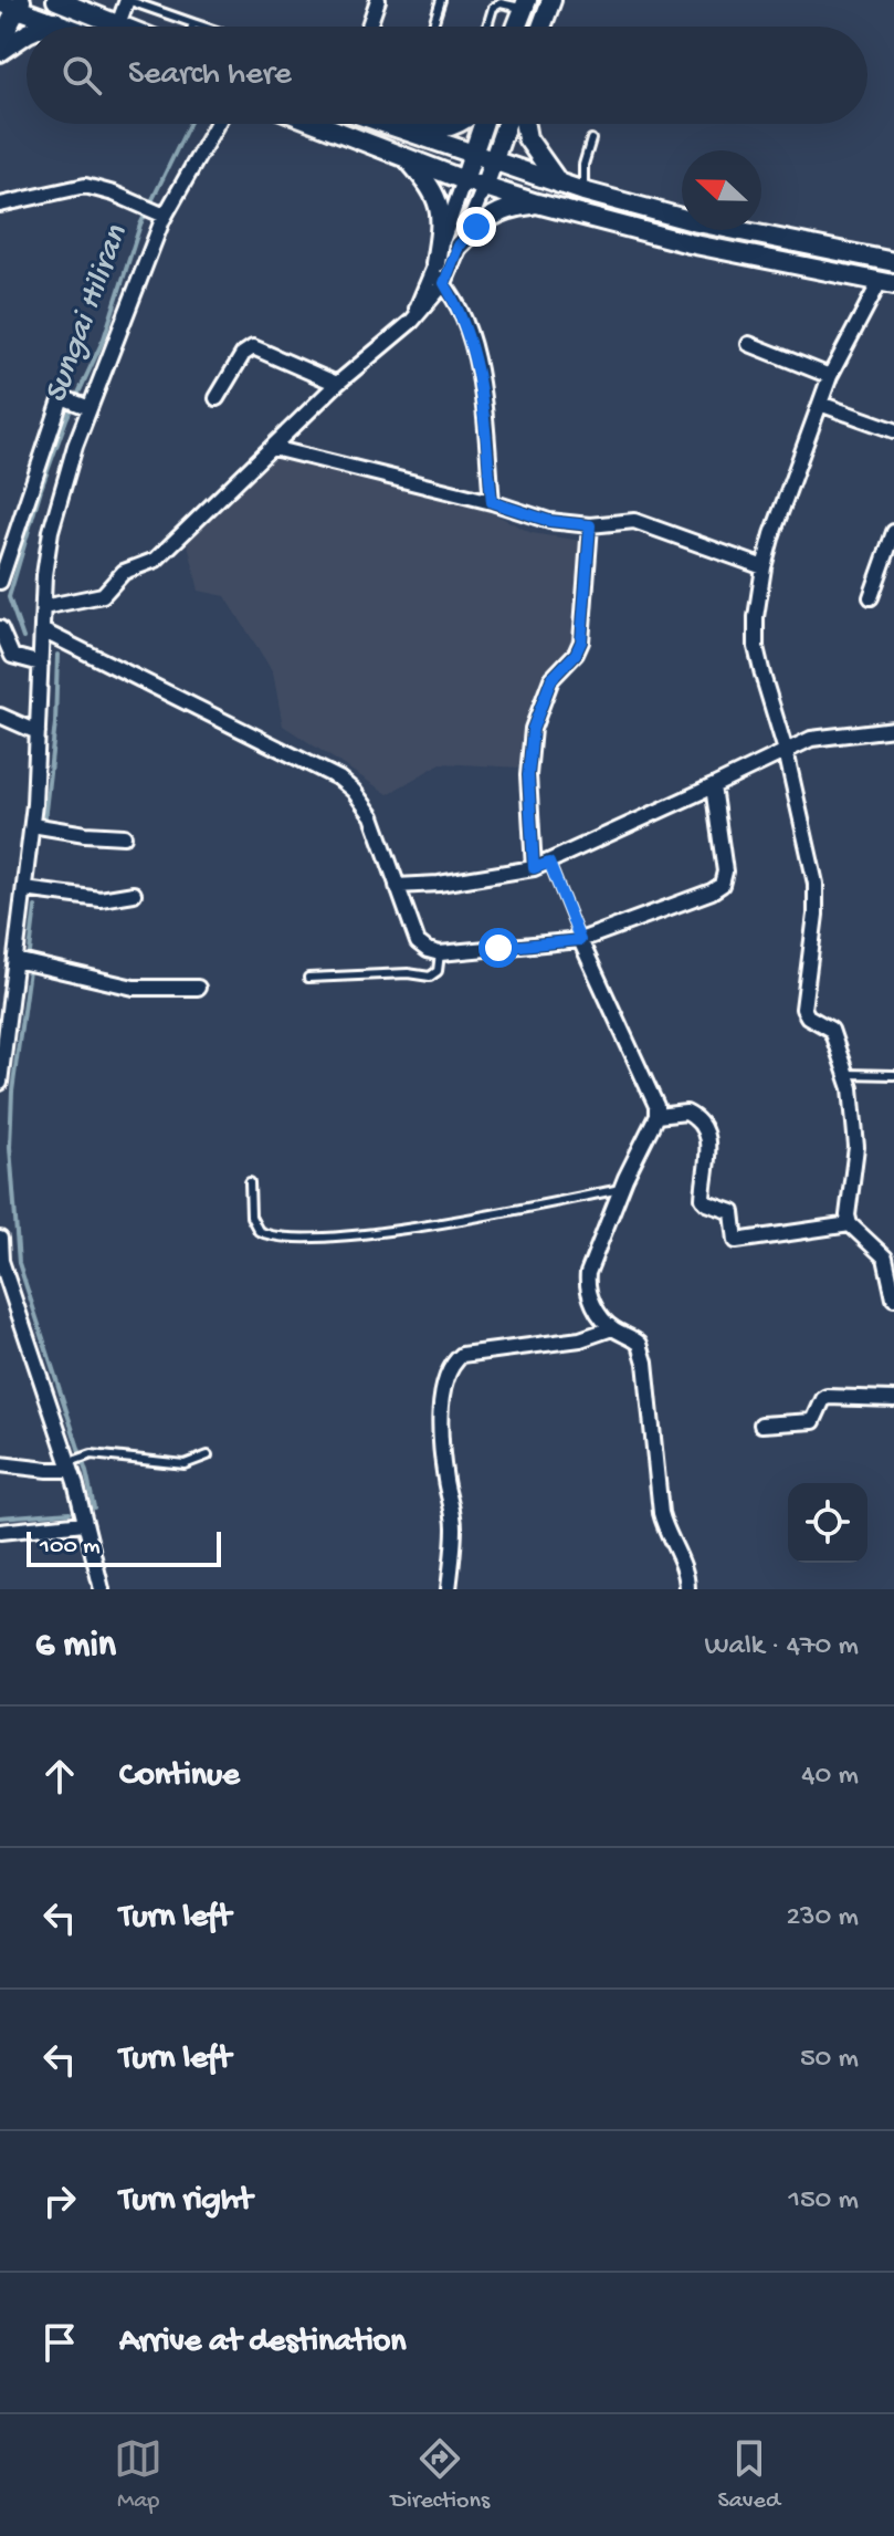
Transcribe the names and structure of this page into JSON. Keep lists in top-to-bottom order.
{
  "water": ["Sungai Hiliran"],
  "scale_bar": "100 m",
  "north": "left",
  "page": {
    "search": "Search here",
    "scale": "100 m",
    "heading": ["6 min", "Walk · 470 m"],
    "list": [
      ["Continue", "40 m"],
      ["Turn left", "230 m"],
      ["Turn left", "50 m"],
      ["Turn right", "150 m"],
      "Arrive at destination"
    ],
    "nav": ["Map", "Directions", "Saved"]
  }
}
